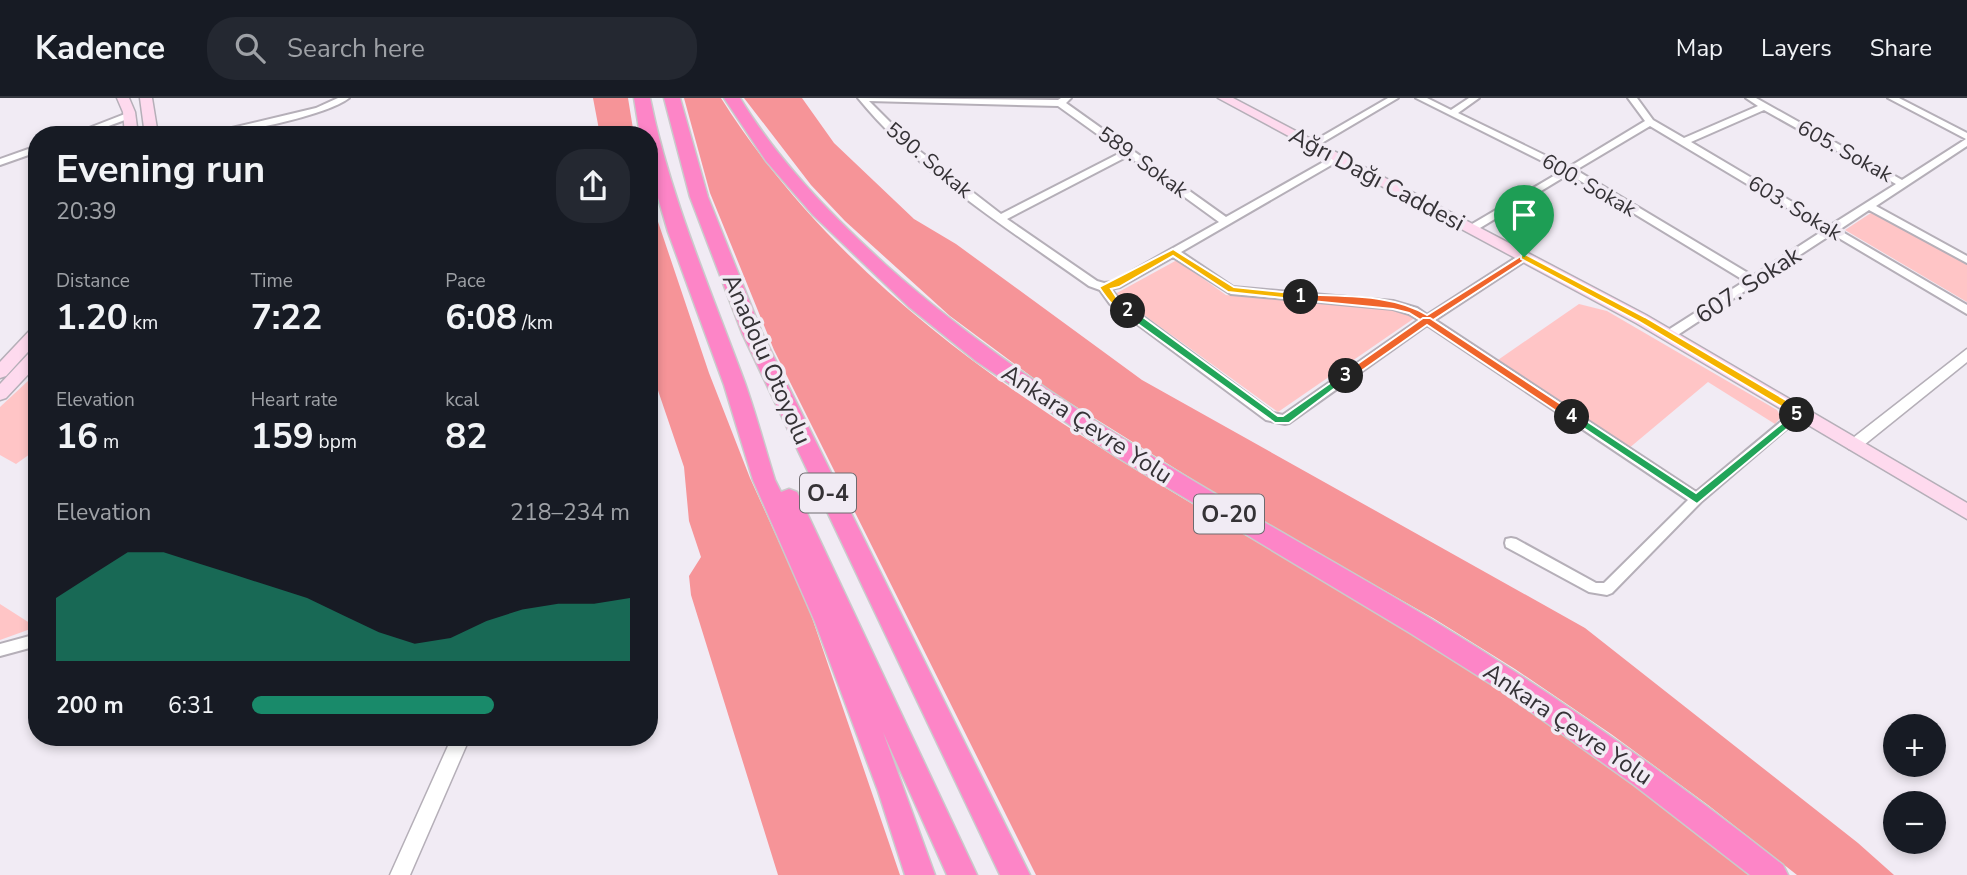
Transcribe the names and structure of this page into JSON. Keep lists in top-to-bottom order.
{
  "streets": {
    "highway": [
      "Anadolu Otoyolu",
      "Ankara Çevre Yolu",
      "O-4",
      "O-20"
    ],
    "main road": ["Ağrı Dağı Caddesi"],
    "street": [
      "605. Sokak",
      "590. Sokak",
      "589. Sokak",
      "600. Sokak",
      "603. Sokak",
      "607. Sokak"
    ]
  },
  "crossings": [
    ["605. Sokak", "607. Sokak"],
    ["590. Sokak", "Ağrı Dağı Caddesi"],
    ["Ağrı Dağı Caddesi", "607. Sokak"],
    ["600. Sokak", "607. Sokak"],
    ["603. Sokak", "607. Sokak"]
  ],
  "page": {
    "header": "Kadence",
    "search": "Search here",
    "nav": ["Map", "Layers", "Share"],
    "heading": ["Evening run", "20:39"],
    "stats": [
      ["Distance", "1.20 km"],
      ["Time", "7:22"],
      ["Pace", "6:08 /km"],
      ["Elevation", "16 m"],
      ["Heart rate", "159 bpm"],
      ["kcal", "82"]
    ],
    "pins": [
      "1",
      "2",
      "3",
      "5",
      "4"
    ],
    "chart": ["Elevation", "218–234 m"],
    "list": [
      {
        "name": "200 m",
        "note": "6:31"
      }
    ],
    "map_buttons": ["+", "−"]
  }
}
